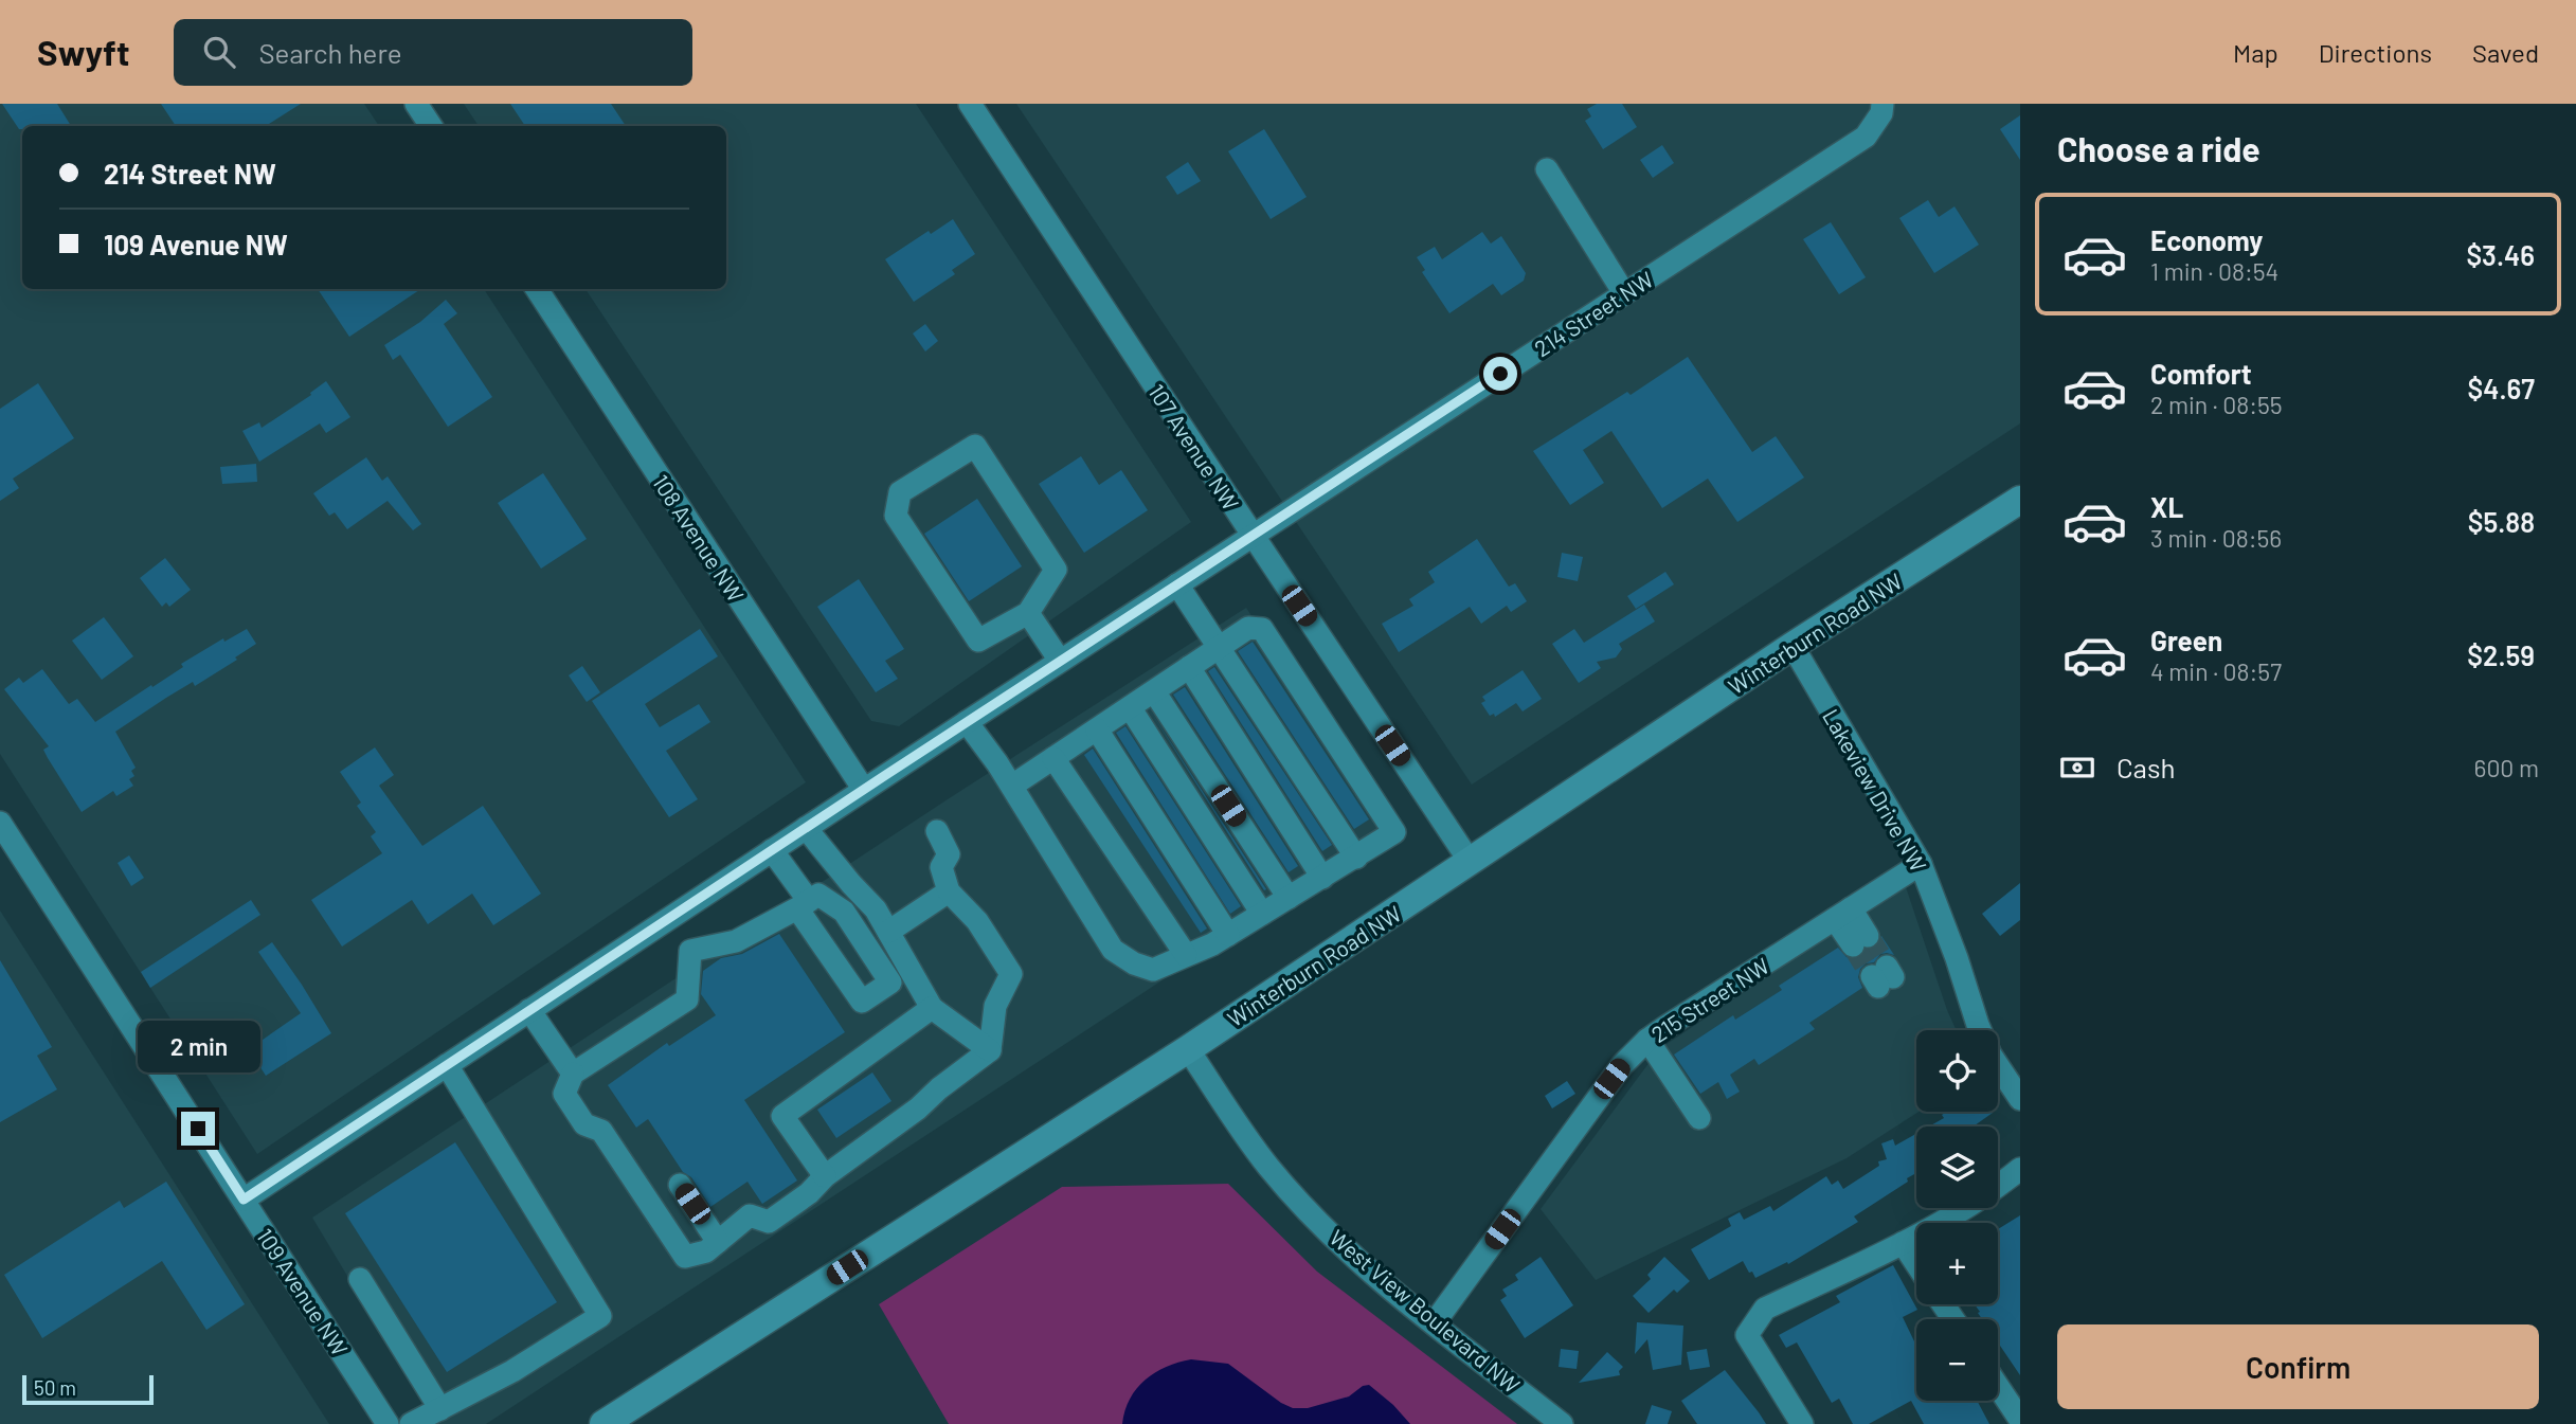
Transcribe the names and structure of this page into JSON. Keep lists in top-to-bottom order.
{
  "streets": {
    "main road": ["Winterburn Road NW"],
    "street": [
      "214 Street NW",
      "107 Avenue NW",
      "108 Avenue NW",
      "Lakeview Drive NW",
      "215 Street NW",
      "109 Avenue NW",
      "West View Boulevard NW"
    ]
  },
  "crossings": [
    ["214 Street NW", "107 Avenue NW"],
    ["214 Street NW", "108 Avenue NW"],
    ["214 Street NW", "109 Avenue NW"],
    ["107 Avenue NW", "Winterburn Road NW"],
    ["Winterburn Road NW", "Lakeview Drive NW"],
    ["Winterburn Road NW", "West View Boulevard NW"],
    ["Lakeview Drive NW", "215 Street NW"],
    ["215 Street NW", "West View Boulevard NW"]
  ],
  "scale_bar": "50 m",
  "page": {
    "header": "Swyft",
    "search": "Search here",
    "nav": ["Map", "Directions", "Saved"],
    "heading": "Choose a ride",
    "banner": ["214 Street NW", "109 Avenue NW"],
    "list": [
      {
        "name": "Economy",
        "note": "1 min · 08:54",
        "value": "$3.46"
      },
      {
        "name": "Comfort",
        "note": "2 min · 08:55",
        "value": "$4.67"
      },
      {
        "name": "XL",
        "note": "3 min · 08:56",
        "value": "$5.88"
      },
      {
        "name": "Green",
        "note": "4 min · 08:57",
        "value": "$2.59"
      }
    ],
    "pay": ["Cash", "600 m"],
    "bubble": "2 min",
    "map_buttons": ["+", "−"],
    "buttons": "Confirm",
    "scale": "50 m"
  }
}
